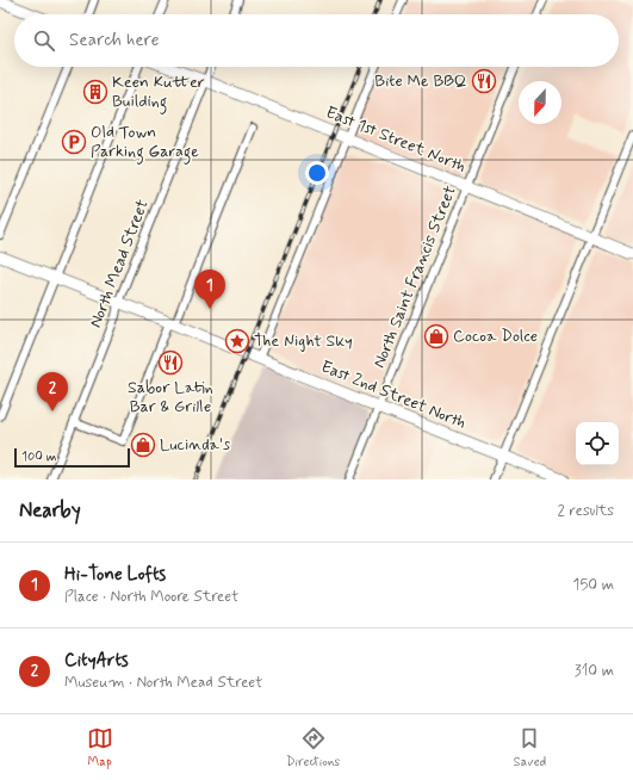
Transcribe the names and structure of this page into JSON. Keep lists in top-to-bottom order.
{
  "streets": {
    "street": [
      "East 1st Street North",
      "North Mead Street",
      "North Saint Francis Street",
      "East 2nd Street North"
    ]
  },
  "crossings": [
    ["East 1st Street North", "North Mead Street"],
    ["East 1st Street North", "North Saint Francis Street"],
    ["North Mead Street", "East 2nd Street North"],
    ["North Saint Francis Street", "East 2nd Street North"]
  ],
  "places": {
    "restaurant": ["Bite Me BBQ", "Sabor Latin Bar & Grille"],
    "building": ["Keen Kutter Building"],
    "parking": ["Old Town Parking Garage"],
    "shop": ["Cocoa Dolce", "Lucinda's"],
    "place": ["The Night Sky"]
  },
  "scale_bar": "100 m",
  "north": "bottom",
  "page": {
    "search": "Search here",
    "pins": ["1", "2"],
    "scale": "100 m",
    "heading": ["Nearby", "2 results"],
    "list": [
      {
        "mark": "1",
        "name": "Hi-Tone Lofts",
        "note": "Place · North Moore Street",
        "value": "150 m"
      },
      {
        "mark": "2",
        "name": "CityArts",
        "note": "Museum · North Mead Street",
        "value": "310 m"
      }
    ],
    "nav": ["Map", "Directions", "Saved"]
  }
}
